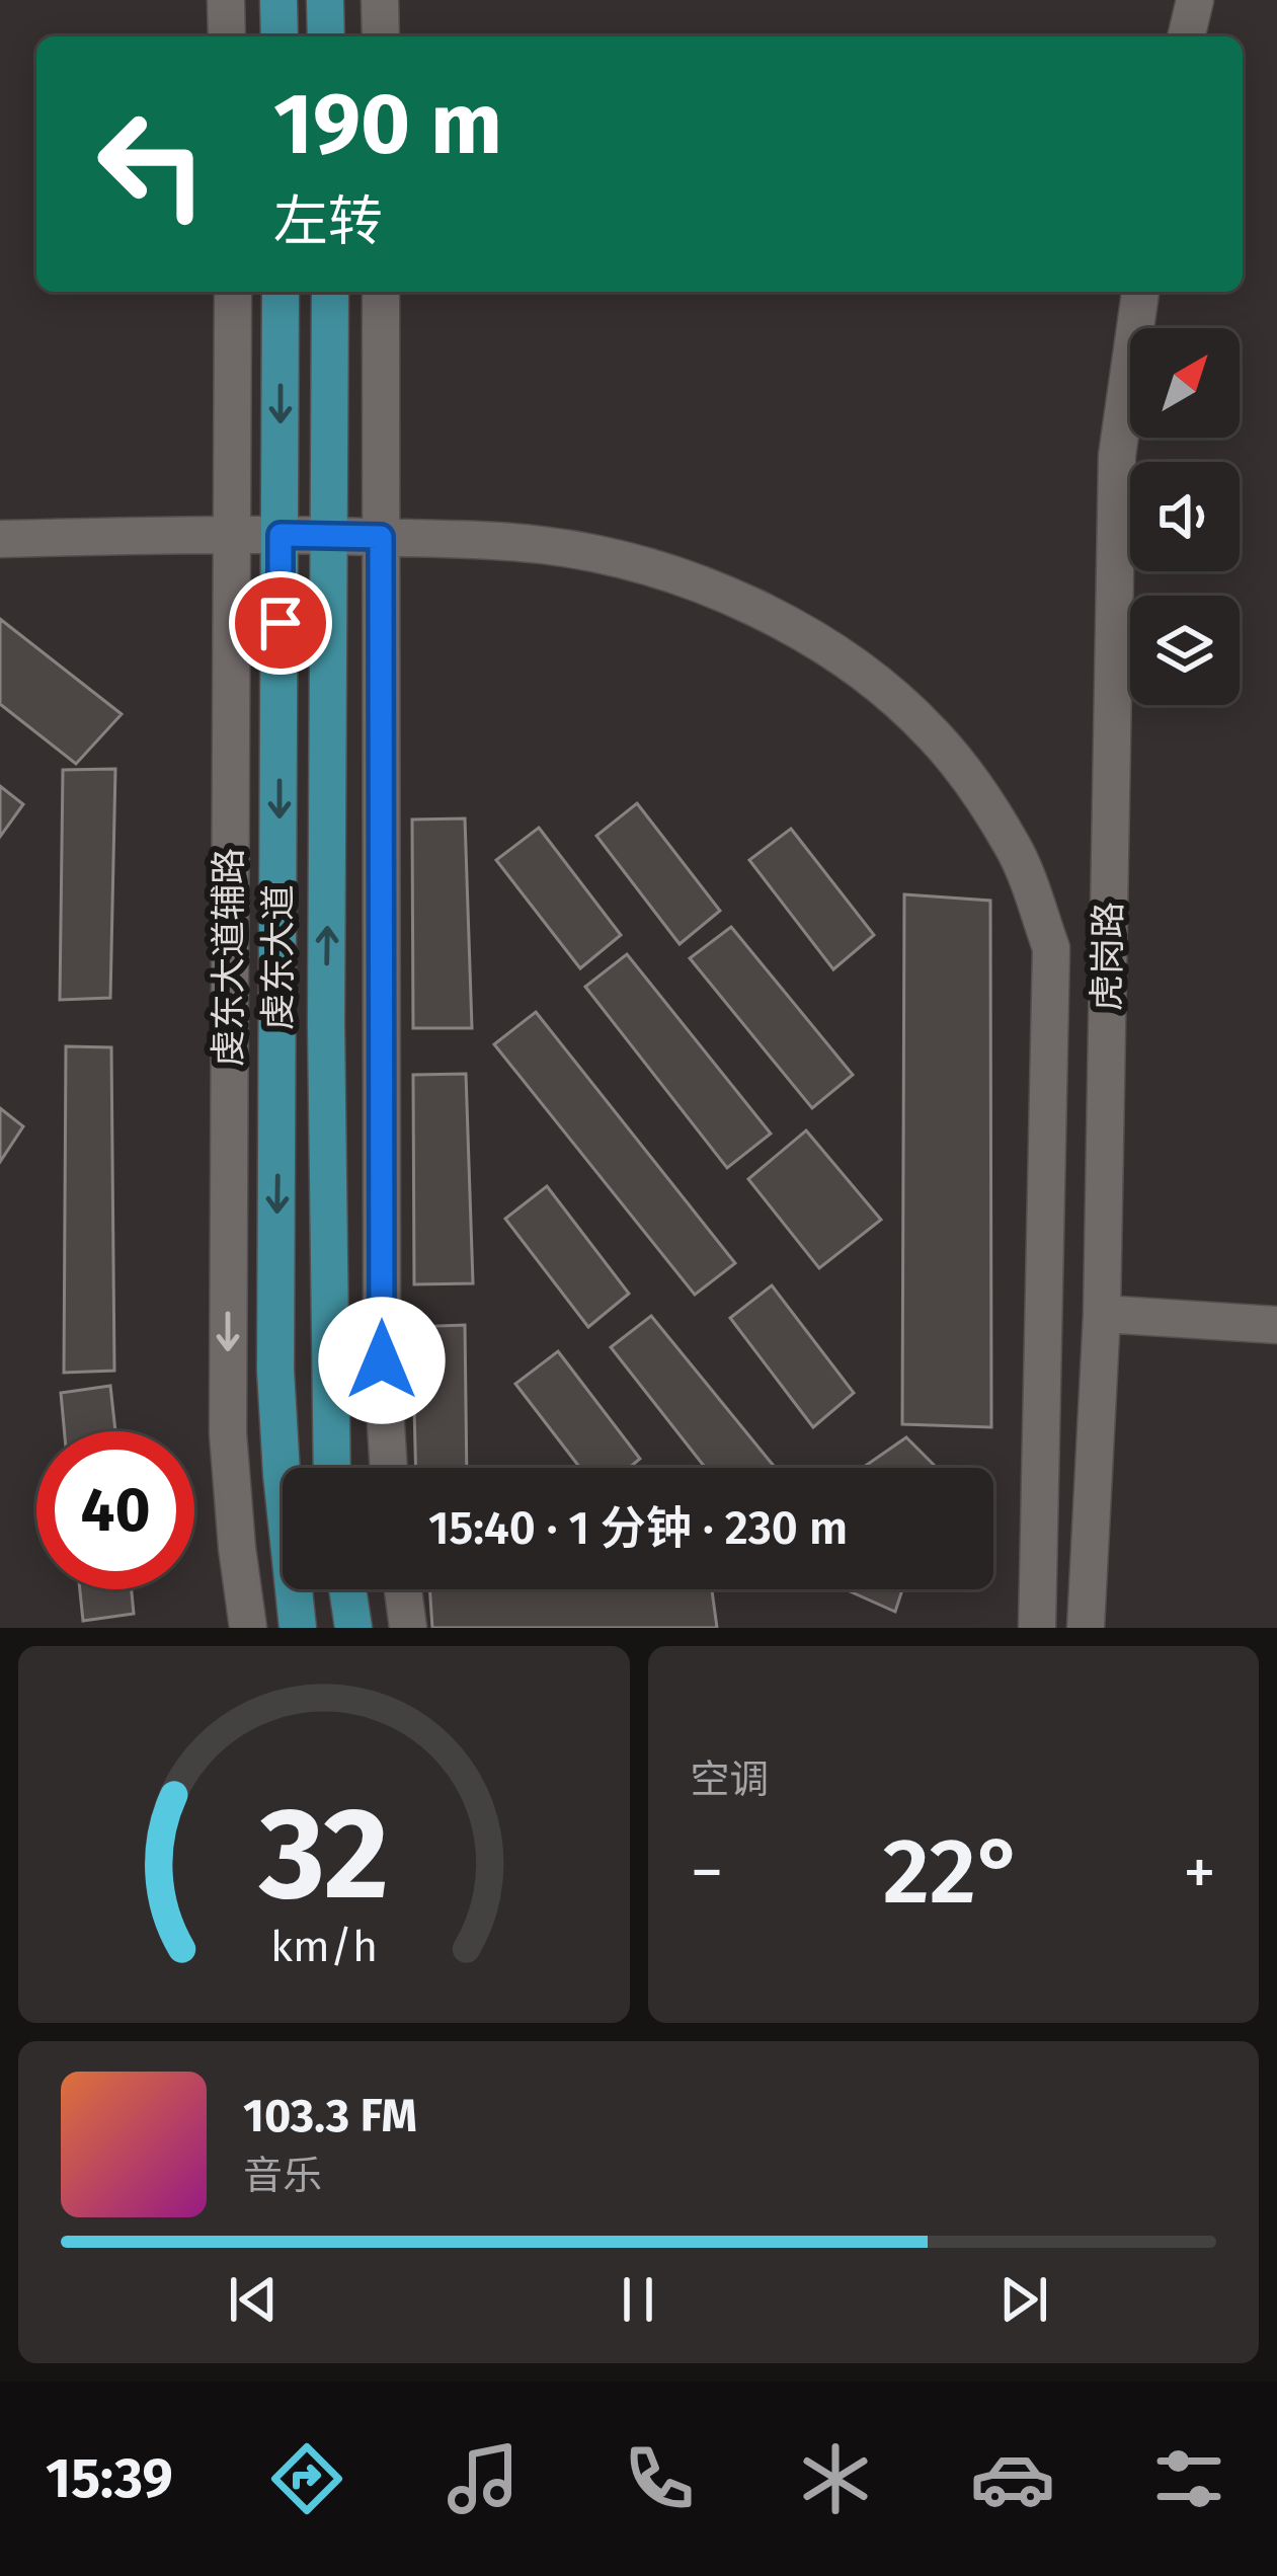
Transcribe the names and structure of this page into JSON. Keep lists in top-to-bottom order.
{
  "streets": {
    "main road": ["虔东大道"],
    "street": ["虎岗路", "虔东大道辅路"]
  },
  "north": "top right",
  "page": {
    "turn": ["190 m", "左转"],
    "limit": "40",
    "trip": "15:40 · 1 分钟 · 230 m",
    "tile": "空调",
    "heat": ["−", "22°", "+"],
    "song": ["103.3 FM", "音乐"],
    "tabs": "15:39",
    "gauge": ["32", "km/h"]
  }
}
